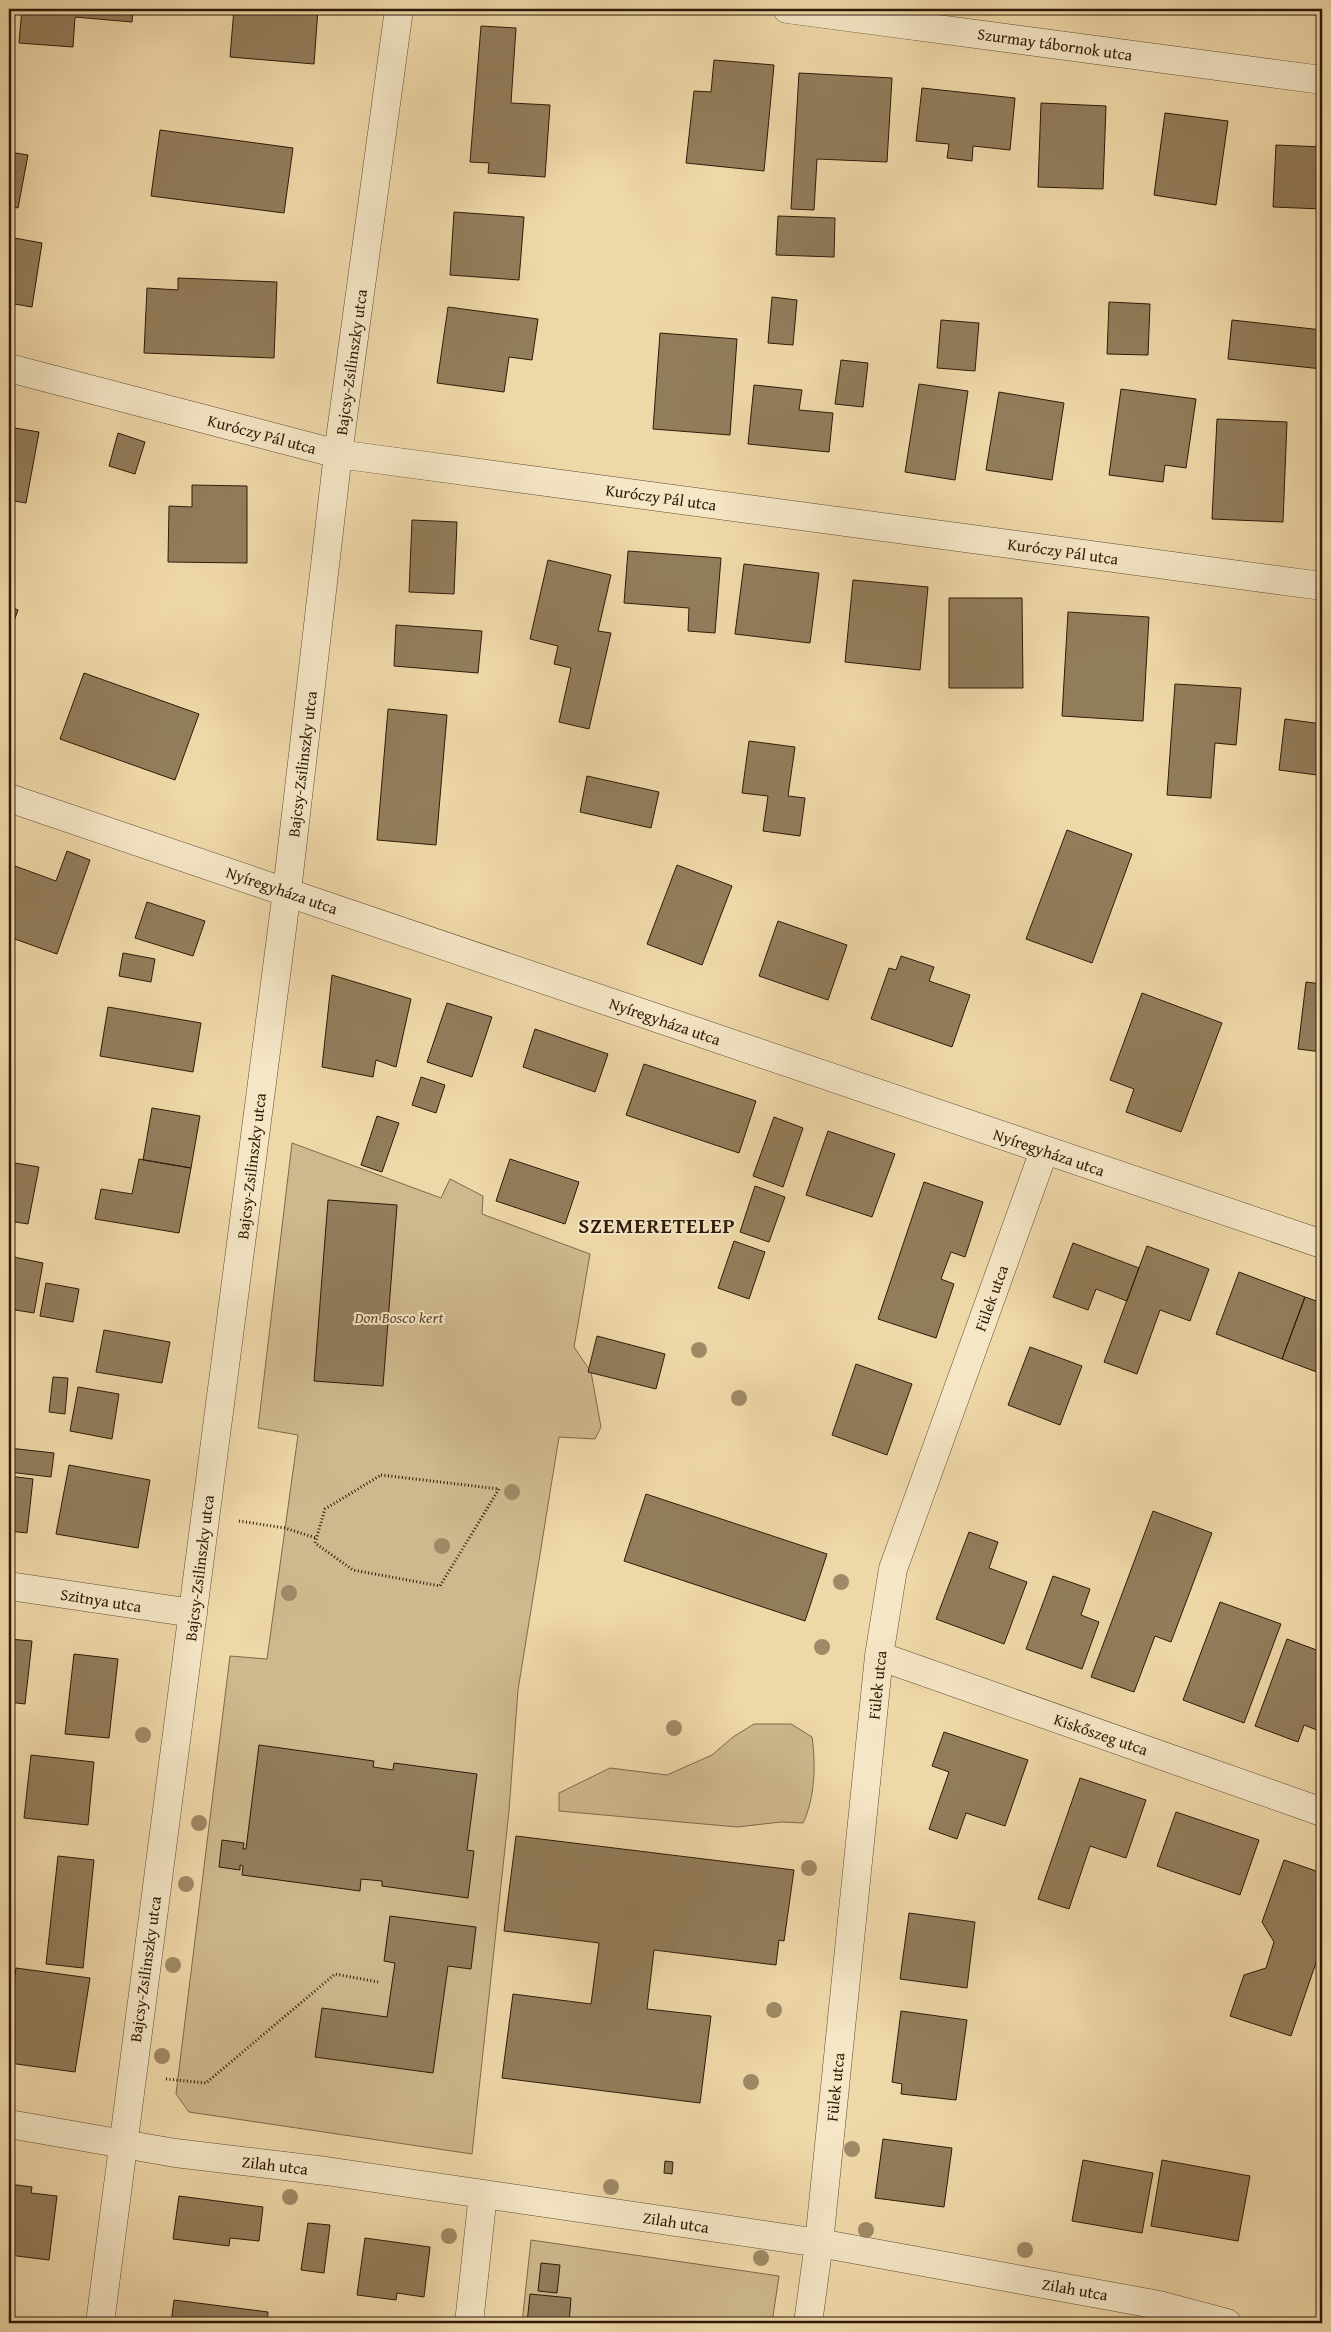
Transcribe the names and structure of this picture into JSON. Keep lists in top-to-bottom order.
{
  "streets": {
    "street": [
      "Szurmay tábornok utca",
      "Bajcsy-Zsilinszky utca",
      "Kuróczy Pál utca",
      "Nyíregyháza utca",
      "Fülek utca",
      "Szitnya utca",
      "Kiskőszeg utca",
      "Zilah utca"
    ]
  },
  "crossings": [
    ["Bajcsy-Zsilinszky utca", "Kuróczy Pál utca"],
    ["Bajcsy-Zsilinszky utca", "Nyíregyháza utca"],
    ["Bajcsy-Zsilinszky utca", "Szitnya utca"],
    ["Bajcsy-Zsilinszky utca", "Zilah utca"],
    ["Nyíregyháza utca", "Fülek utca"],
    ["Fülek utca", "Kiskőszeg utca"],
    ["Fülek utca", "Zilah utca"]
  ],
  "districts": ["SZEMERETELEP"],
  "parks": ["Don Bosco kert"]
}
